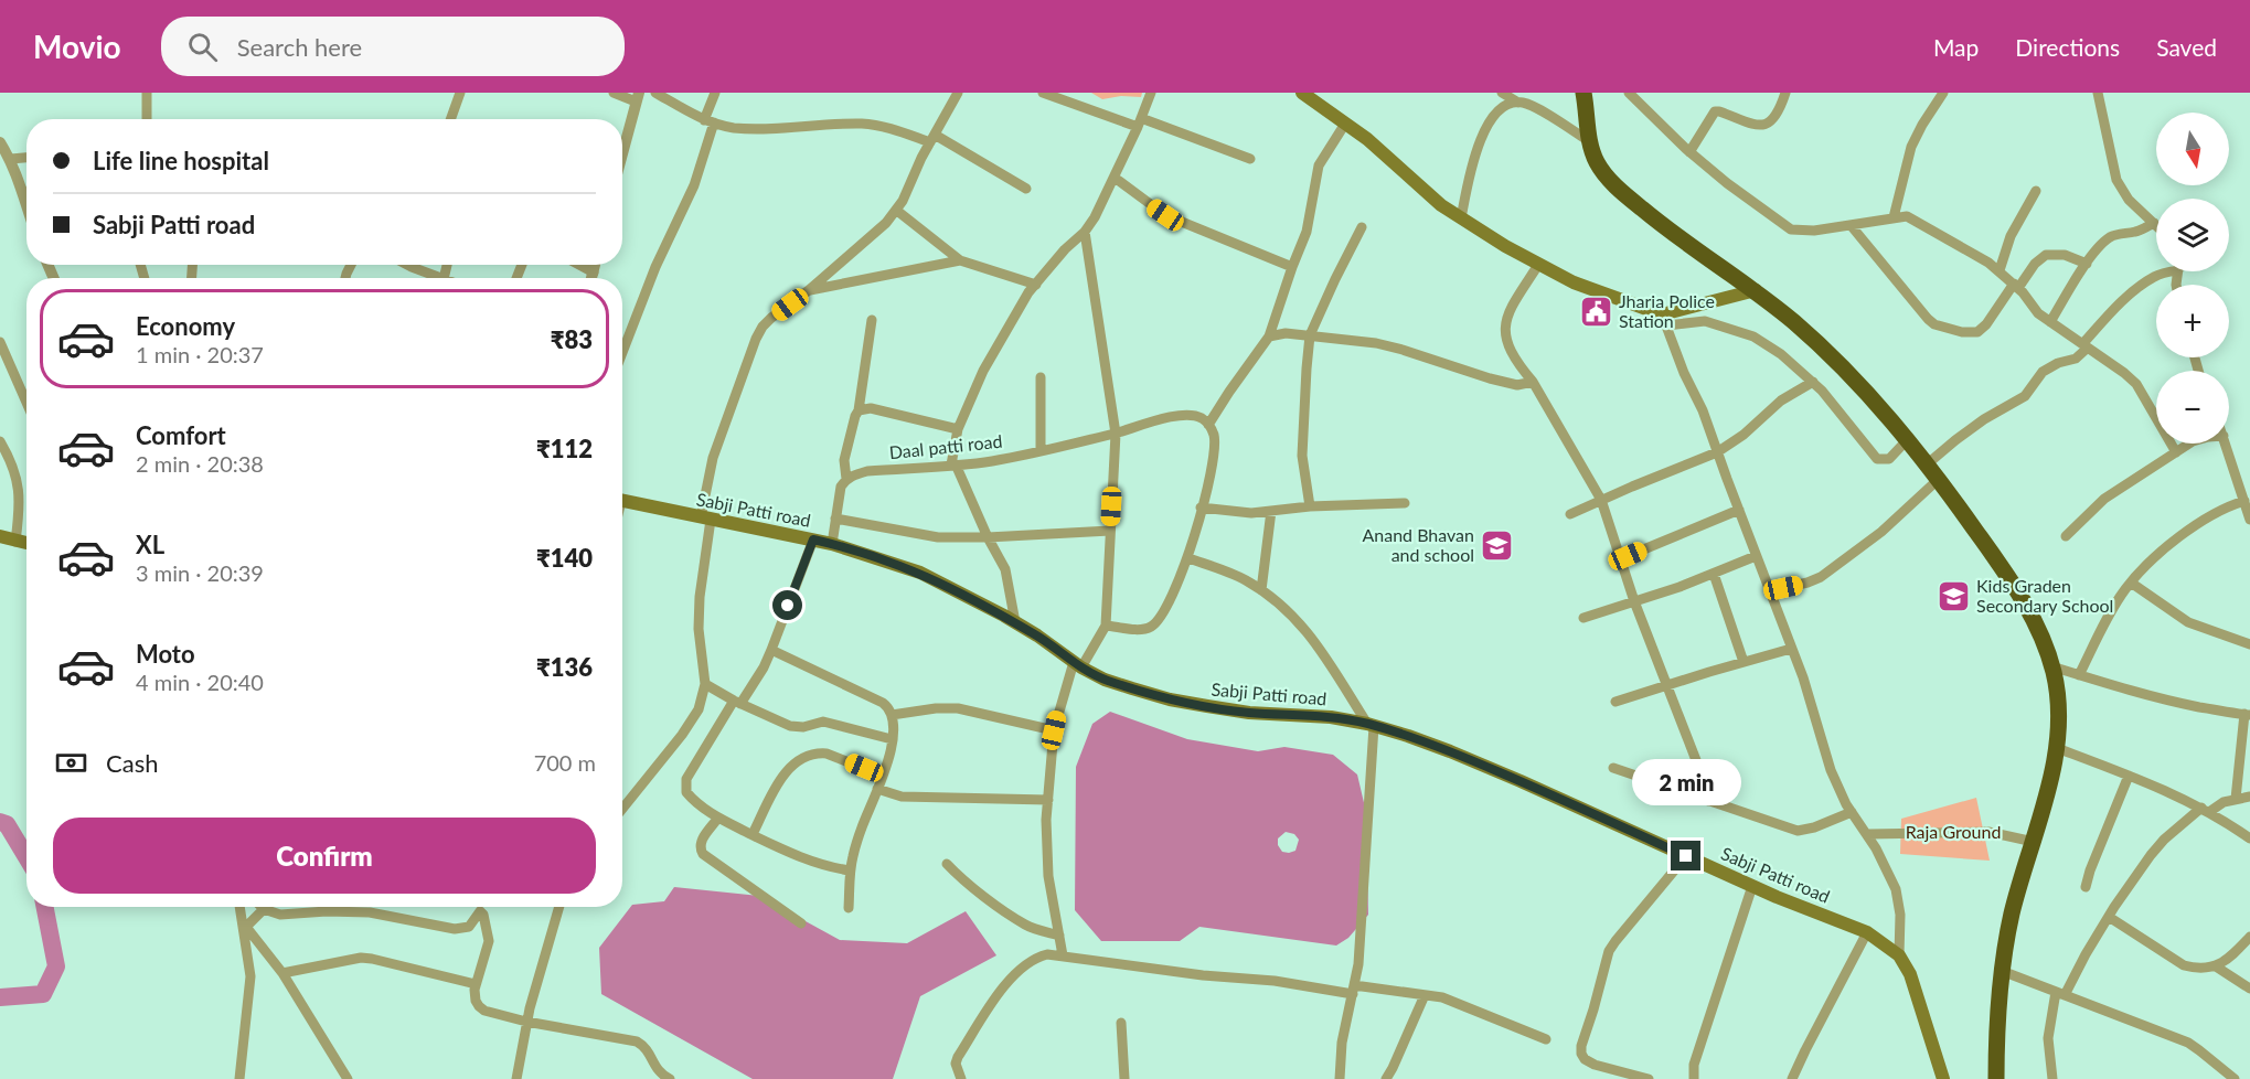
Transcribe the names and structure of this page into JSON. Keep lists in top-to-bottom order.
{
  "streets": {
    "main road": ["Sabji Patti road"],
    "street": ["Daal patti road"]
  },
  "parks": ["Raja Ground"],
  "places": {
    "public building": ["Jharia Police Station"],
    "school or university": ["Anand Bhavan and school", "Kids Graden Secondary School"]
  },
  "north": "bottom",
  "page": {
    "header": "Movio",
    "search": "Search here",
    "nav": ["Map", "Directions", "Saved"],
    "map_buttons": ["+", "−"],
    "banner": ["Life line hospital", "Sabji Patti road"],
    "list": [
      {
        "name": "Economy",
        "note": "1 min · 20:37",
        "value": "₹83"
      },
      {
        "name": "Comfort",
        "note": "2 min · 20:38",
        "value": "₹112"
      },
      {
        "name": "XL",
        "note": "3 min · 20:39",
        "value": "₹140"
      },
      {
        "name": "Moto",
        "note": "4 min · 20:40",
        "value": "₹136"
      }
    ],
    "pay": ["Cash", "700 m"],
    "bubble": "2 min",
    "buttons": "Confirm"
  }
}
